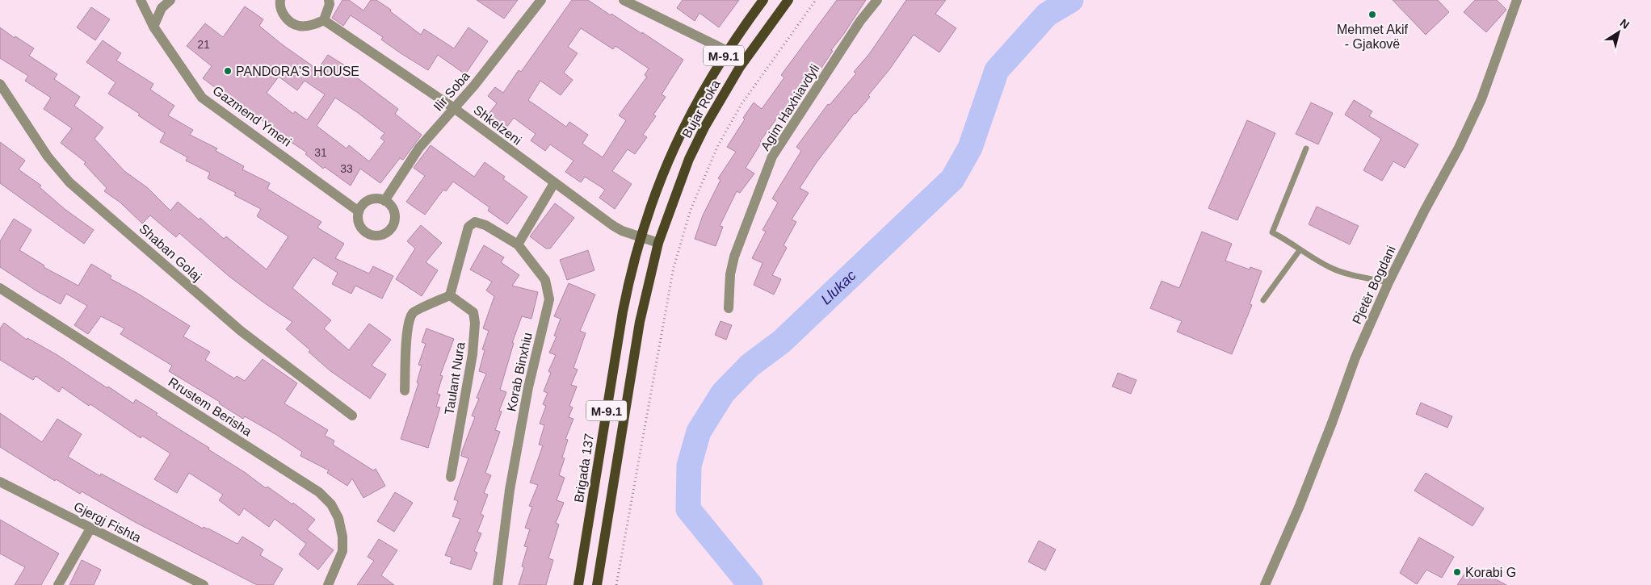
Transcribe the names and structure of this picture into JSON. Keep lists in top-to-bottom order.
{
  "streets": {
    "main road": ["M-9.1", "Bujar Roka", "Brigada 137"],
    "street": [
      "Ilir Soba",
      "Agim Haxhiavdyli",
      "Gazmend Ymeri",
      "Shkelzeni",
      "Shaban Golaj",
      "Pjetër Bogdani",
      "Korab Binxhiu",
      "Taulant Nura",
      "Rrustem Berisha",
      "Gjergj Fishta"
    ]
  },
  "crossings": [
    ["M-9.1", "Bujar Roka"],
    ["M-9.1", "Shkelzeni"],
    ["Ilir Soba", "Gazmend Ymeri"],
    ["Ilir Soba", "Shkelzeni"],
    ["Bujar Roka", "Shkelzeni"],
    ["Bujar Roka", "Brigada 137"],
    ["Shkelzeni", "Brigada 137"]
  ],
  "water": ["Llukac"],
  "places": ["Mehmet Akif - Gjakovë", "PANDORA'S HOUSE", "Korabi G"],
  "house_numbers": ["21", "31", "33"],
  "north": "top right"
}
